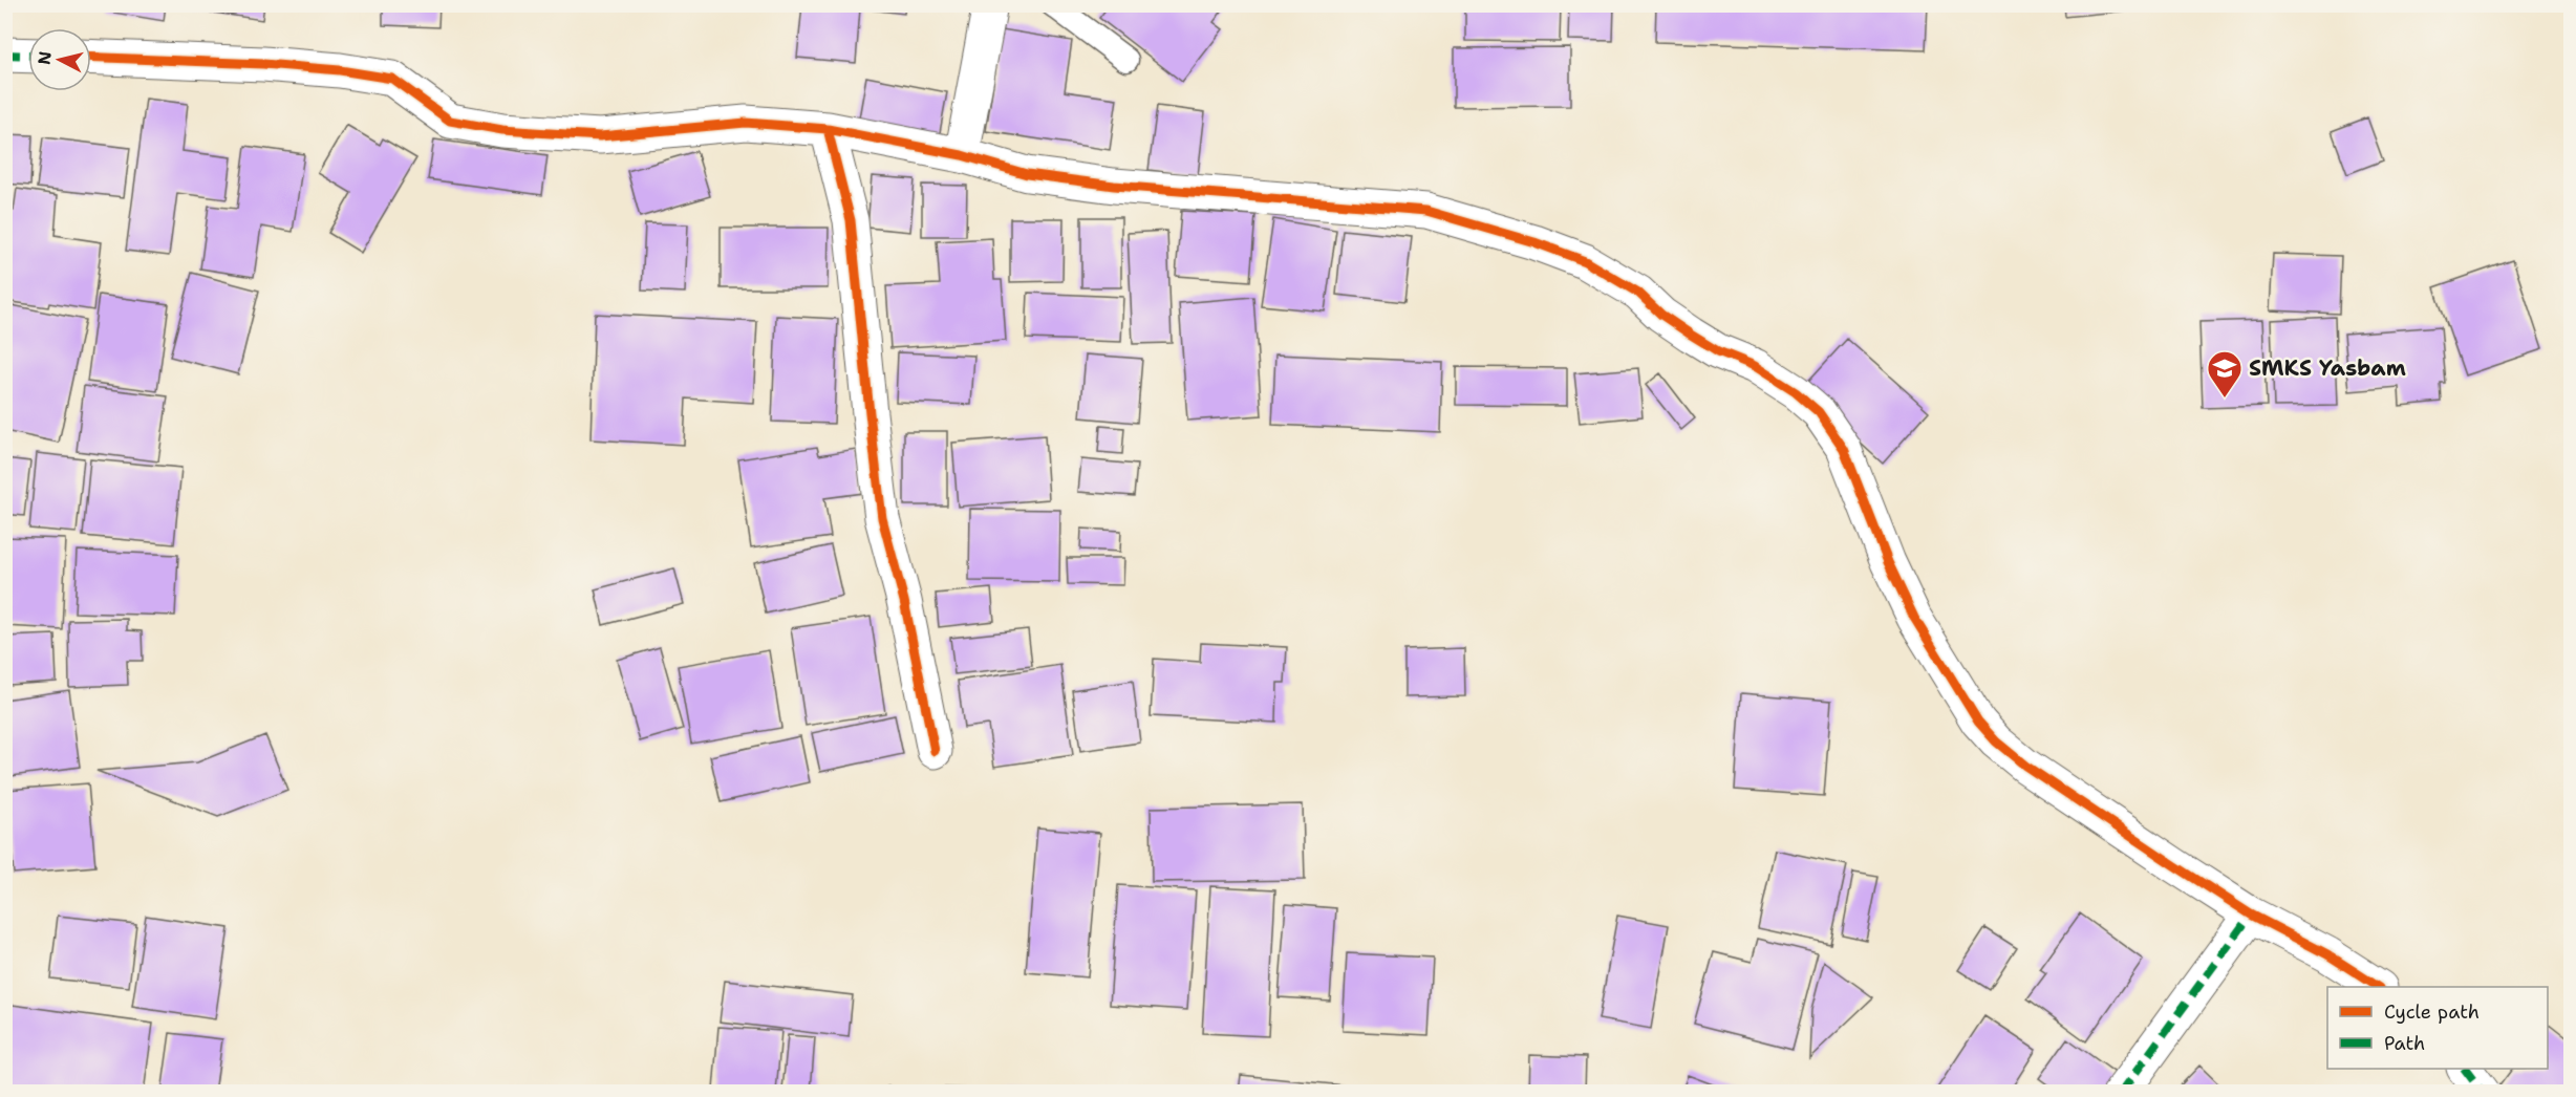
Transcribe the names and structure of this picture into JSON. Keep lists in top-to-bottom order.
{
  "places": {
    "school or university": ["SMKS Yasbam"]
  },
  "legend": ["Cycle path", "Path"],
  "north": "left"
}
